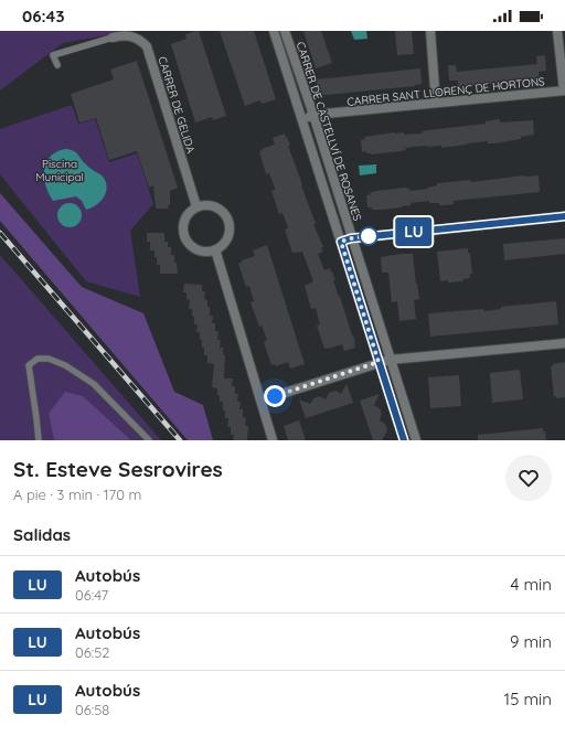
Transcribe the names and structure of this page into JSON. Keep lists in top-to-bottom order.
{
  "streets": {
    "street": ["CARRER SANT LLORENÇ DE HORTONS", "CARRER DE GELIDA", "CARRER DE CASTELLVÍ DE ROSANES"]
  },
  "crossings": [
    ["CARRER SANT LLORENÇ DE HORTONS", "CARRER DE CASTELLVÍ DE ROSANES"]
  ],
  "parks": ["Piscina Municipal"],
  "lines": ["bus line LU"],
  "page": {
    "status": "06:43",
    "on_map": "LU",
    "heading": [
      ["St. Esteve Sesrovires", "A pie · 3 min · 170 m"],
      "Salidas"
    ],
    "list": [
      {
        "mark": "LU",
        "name": "Autobús",
        "note": "06:47",
        "value": "4 min"
      },
      {
        "mark": "LU",
        "name": "Autobús",
        "note": "06:52",
        "value": "9 min"
      },
      {
        "mark": "LU",
        "name": "Autobús",
        "note": "06:58",
        "value": "15 min"
      }
    ]
  }
}
